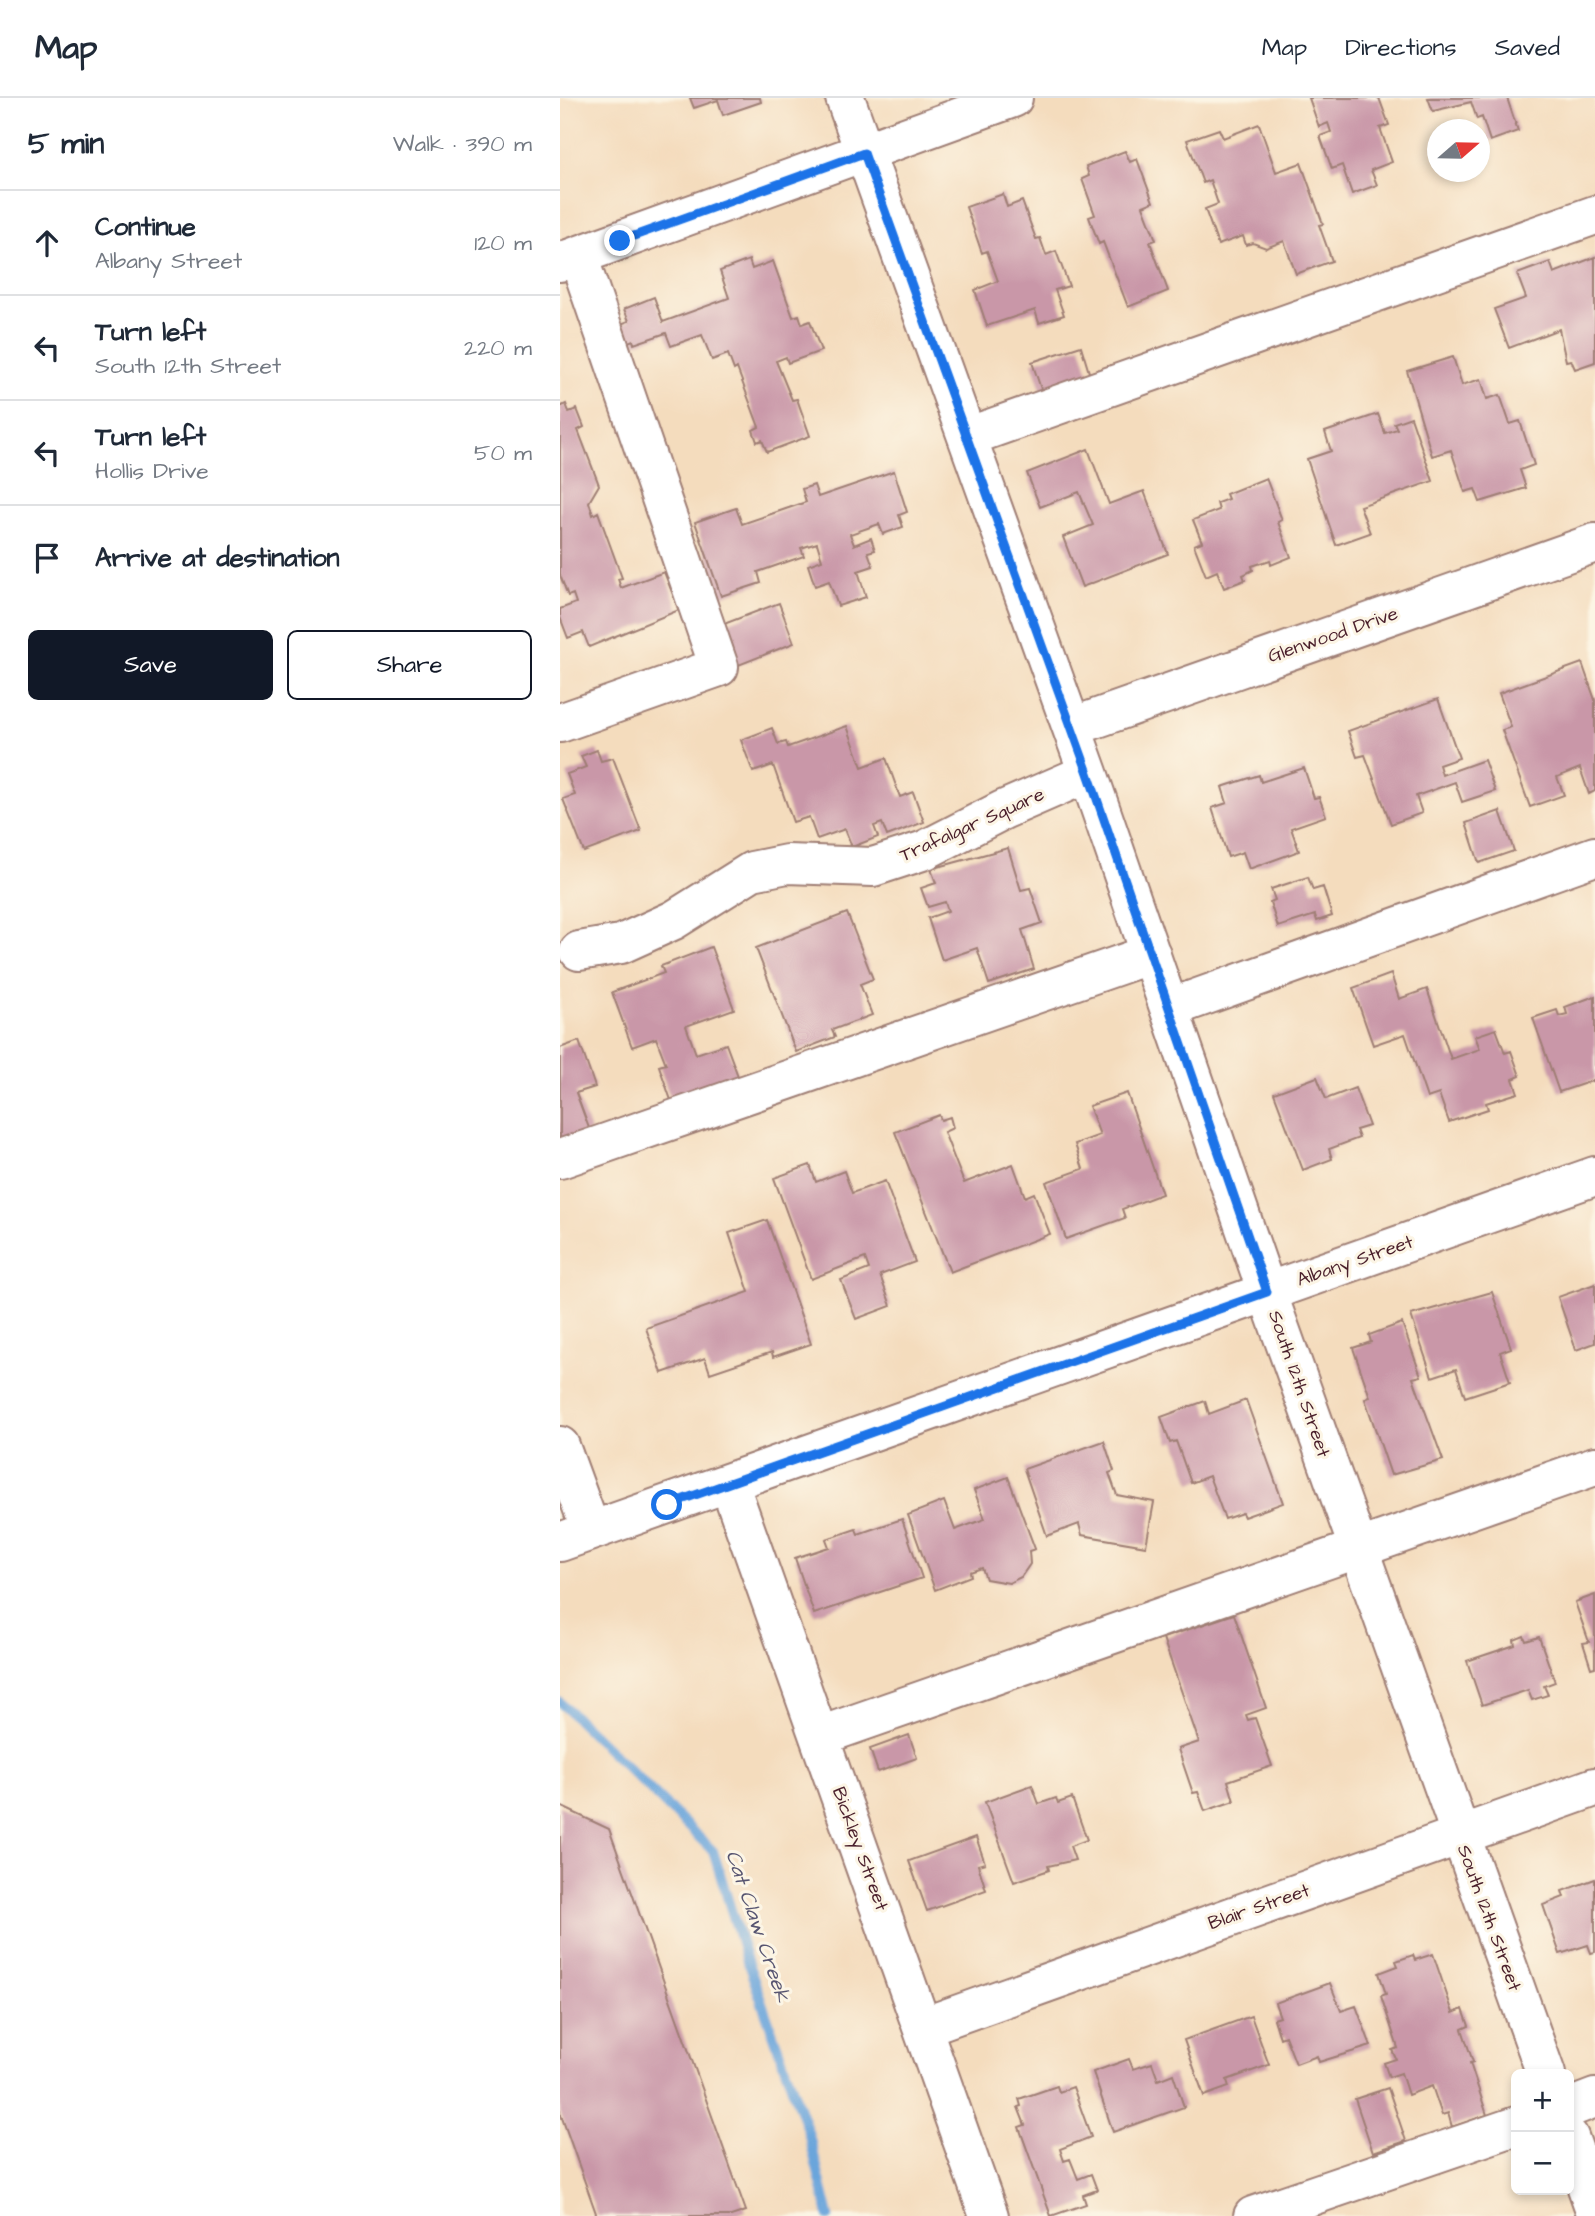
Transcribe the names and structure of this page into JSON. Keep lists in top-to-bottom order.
{
  "streets": {
    "street": [
      "Glenwood Drive",
      "Trafalgar Square",
      "Albany Street",
      "South 12th Street",
      "Bickley Street",
      "Blair Street"
    ]
  },
  "crossings": [
    ["Glenwood Drive", "South 12th Street"],
    ["Trafalgar Square", "South 12th Street"],
    ["Albany Street", "South 12th Street"],
    ["Albany Street", "Bickley Street"],
    ["South 12th Street", "Blair Street"],
    ["Bickley Street", "Blair Street"]
  ],
  "water": ["Cat Claw Creek"],
  "north": "right",
  "page": {
    "header": "Map",
    "nav": ["Map", "Directions", "Saved"],
    "heading": ["5 min", "Walk · 390 m"],
    "list": [
      ["Continue", "Albany Street", "120 m"],
      ["Turn left", "South 12th Street", "220 m"],
      ["Turn left", "Hollis Drive", "50 m"],
      "Arrive at destination"
    ],
    "buttons": ["Save", "Share"],
    "map_buttons": ["+", "−"]
  }
}
